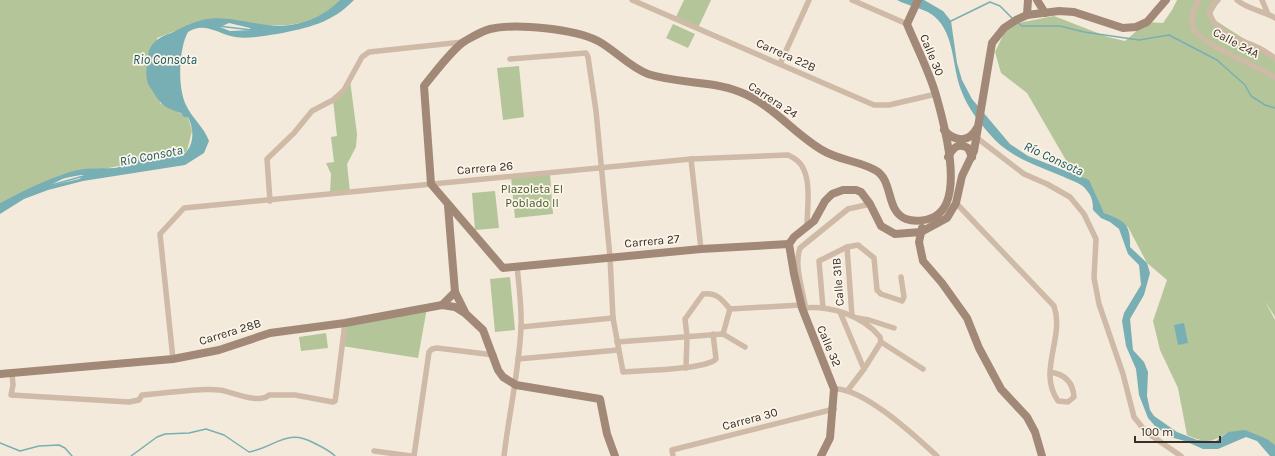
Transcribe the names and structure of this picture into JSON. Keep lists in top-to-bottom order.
{
  "streets": {
    "main road": [
      "Calle 30",
      "Carrera 24",
      "Carrera 27",
      "Carrera 28B",
      "Calle 32"
    ],
    "street": [
      "Calle 24A",
      "Carrera 22B",
      "Carrera 26",
      "Calle 31B",
      "Carrera 30"
    ]
  },
  "crossings": [
    ["Carrera 22B", "Calle 30"],
    ["Carrera 24", "Carrera 26"],
    ["Carrera 26", "Carrera 28B"],
    ["Carrera 27", "Calle 32"],
    ["Calle 32", "Carrera 30"]
  ],
  "water": ["Rio Consota", "Río Consota"],
  "parks": ["Plazoleta El Poblado II"],
  "scale_bar": "100 m"
}
